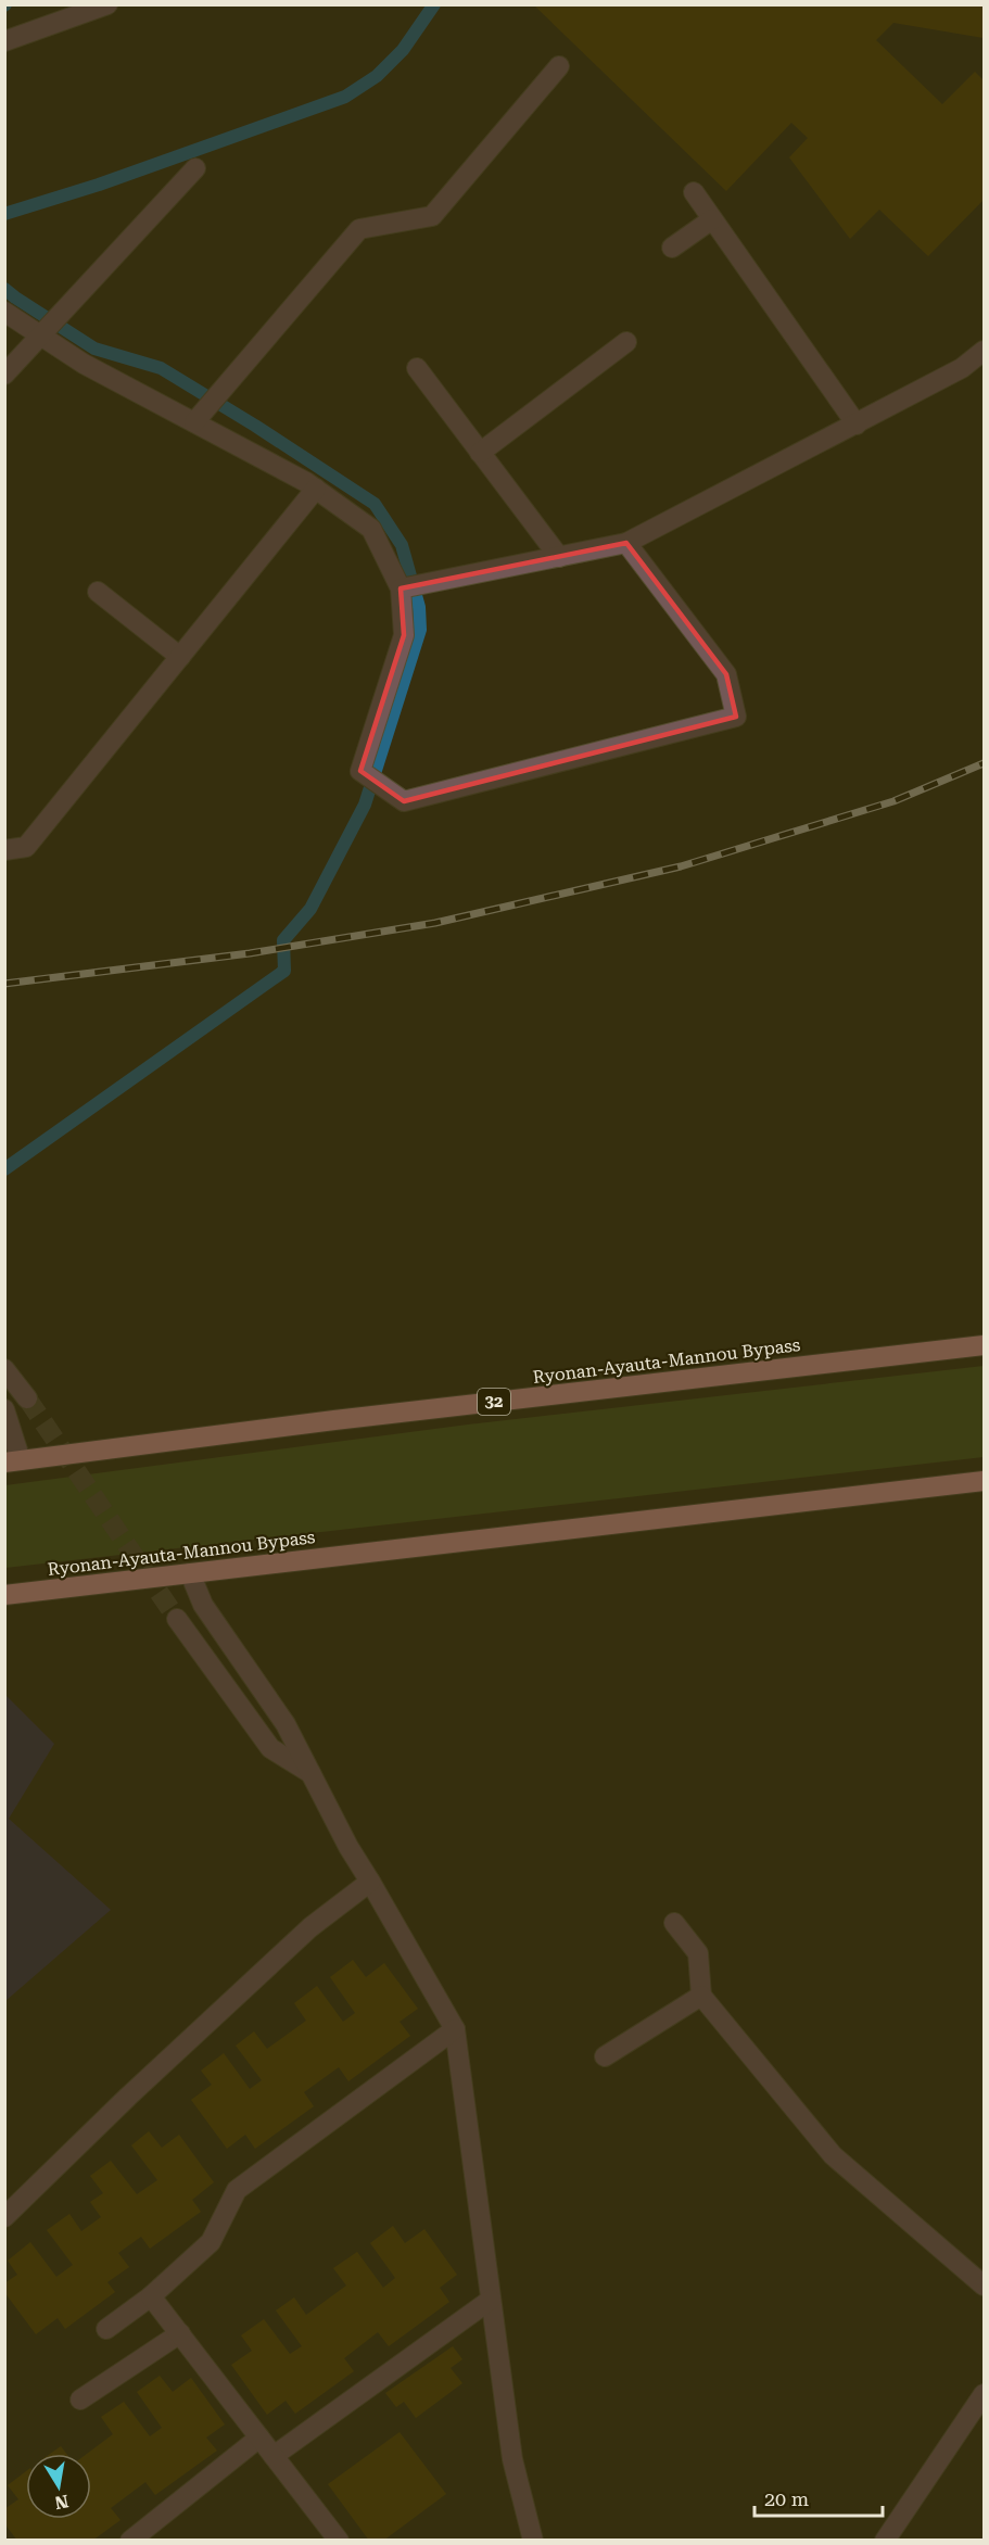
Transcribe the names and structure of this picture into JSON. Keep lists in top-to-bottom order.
{
  "streets": {
    "highway": ["Ryonan-Ayauta-Mannou Bypass", "32"]
  },
  "scale_bar": "20 m",
  "north": "bottom"
}
